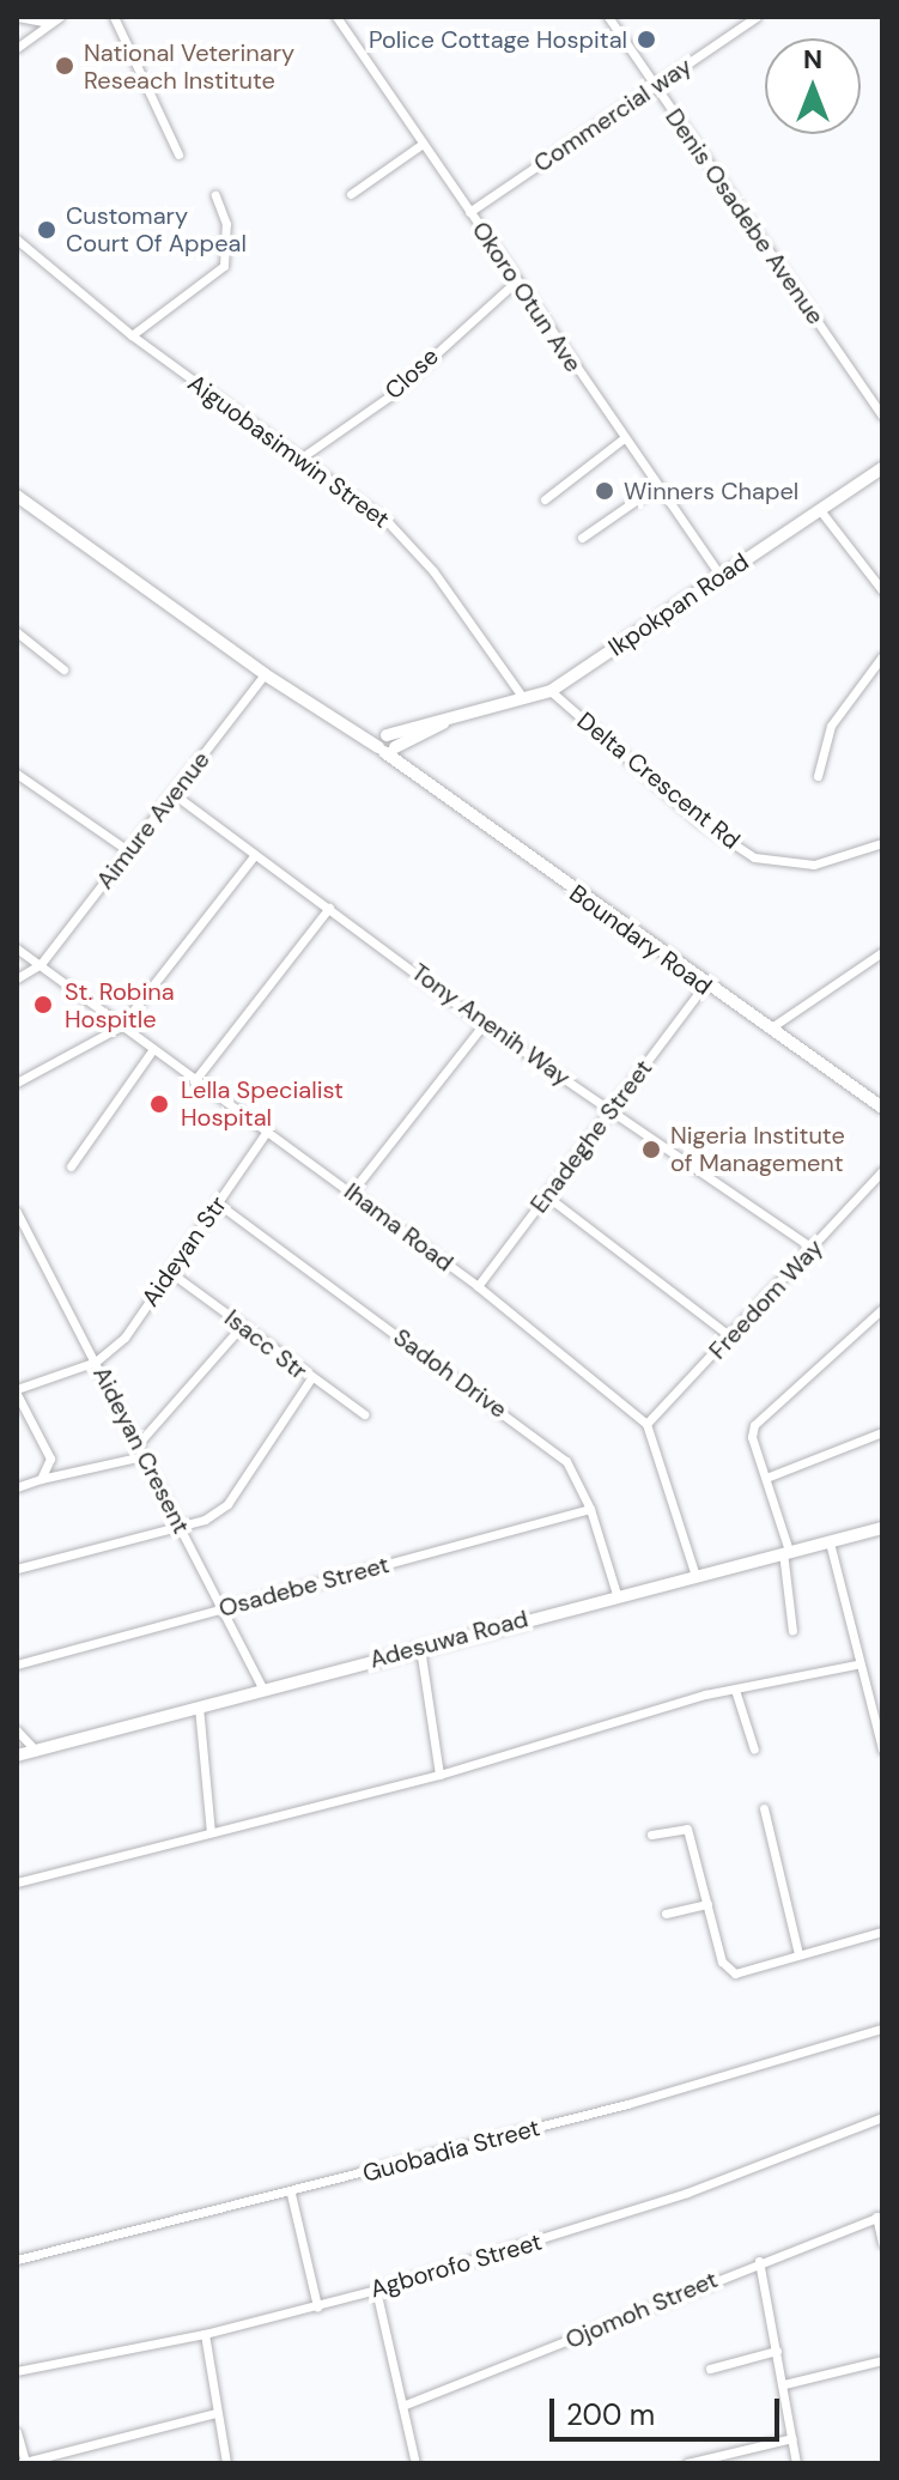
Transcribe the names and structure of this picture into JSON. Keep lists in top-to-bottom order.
{
  "streets": {
    "street": [
      "Commercial way",
      "Denis Osadebe Avenue",
      "Okoro Otun Ave",
      "Close",
      "Aiguobasimwin Street",
      "Ikpokpan Road",
      "Delta Crescent Rd",
      "Aimure Avenue",
      "Boundary Road",
      "Tony Anenih Way",
      "Enadeghe Street",
      "Ihama Road",
      "Aideyan Str",
      "Freedom Way",
      "Isacc Str",
      "Sadoh Drive",
      "Aideyan Cresent",
      "Osadebe Street",
      "Adesuwa Road",
      "Guobadia Street",
      "Agborofo Street",
      "Ojomoh Street"
    ]
  },
  "crossings": [
    ["Commercial way", "Denis Osadebe Avenue"],
    ["Commercial way", "Okoro Otun Ave"],
    ["Okoro Otun Ave", "Close"],
    ["Okoro Otun Ave", "Ikpokpan Road"],
    ["Close", "Aiguobasimwin Street"],
    ["Aiguobasimwin Street", "Ikpokpan Road"],
    ["Ikpokpan Road", "Delta Crescent Rd"],
    ["Ikpokpan Road", "Boundary Road"],
    ["Aimure Avenue", "Boundary Road"],
    ["Aimure Avenue", "Tony Anenih Way"],
    ["Aimure Avenue", "Ihama Road"],
    ["Boundary Road", "Enadeghe Street"],
    ["Tony Anenih Way", "Enadeghe Street"],
    ["Tony Anenih Way", "Freedom Way"],
    ["Enadeghe Street", "Ihama Road"],
    ["Ihama Road", "Aideyan Str"],
    ["Ihama Road", "Freedom Way"],
    ["Aideyan Str", "Isacc Str"],
    ["Aideyan Str", "Sadoh Drive"],
    ["Aideyan Str", "Aideyan Cresent"],
    ["Sadoh Drive", "Osadebe Street"],
    ["Sadoh Drive", "Adesuwa Road"],
    ["Aideyan Cresent", "Osadebe Street"],
    ["Aideyan Cresent", "Adesuwa Road"]
  ],
  "places": [
    "Police Cottage Hospital",
    "National Veterinary Reseach Institute",
    "Customary Court Of Appeal",
    "Winners Chapel",
    "St. Robina Hospitle",
    "Lella Specialist Hospital",
    "Nigeria Institute of Management"
  ],
  "scale_bar": "200 m",
  "north": "top"
}
